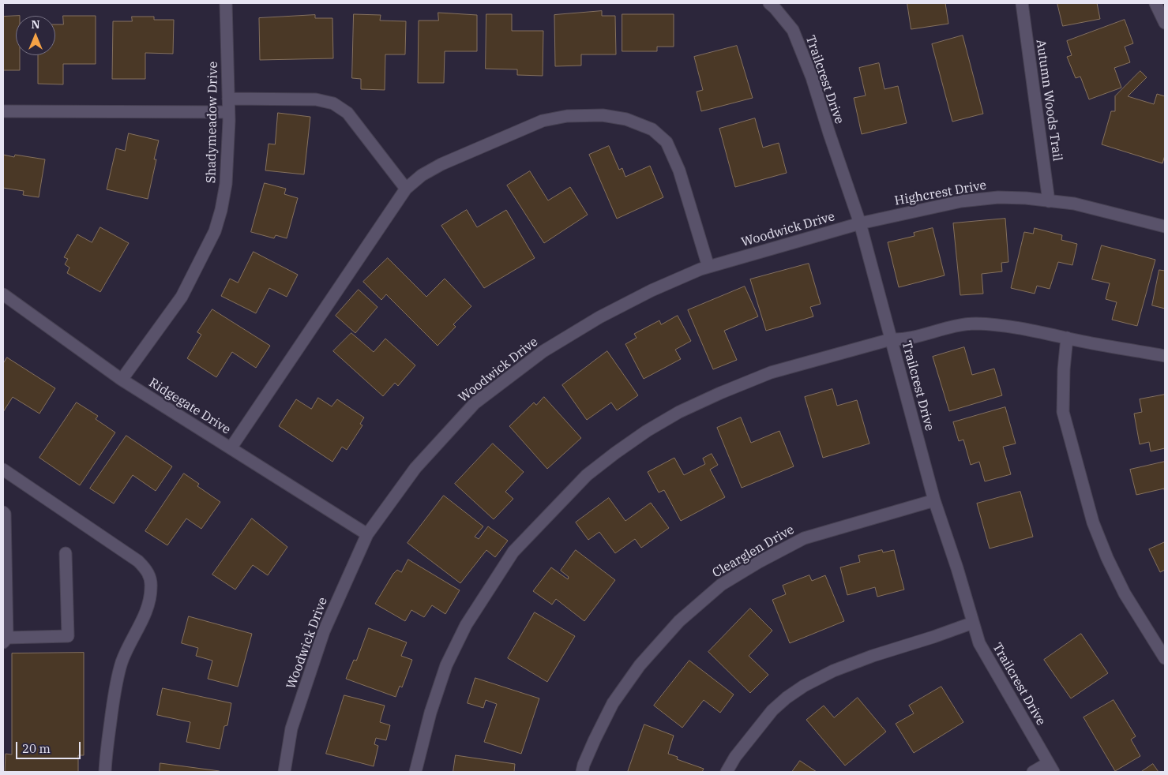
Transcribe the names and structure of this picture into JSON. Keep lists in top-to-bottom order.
{
  "streets": {
    "street": [
      "Trailcrest Drive",
      "Autumn Woods Trail",
      "Shadymeadow Drive",
      "Highcrest Drive",
      "Woodwick Drive",
      "Ridgegate Drive",
      "Clearglen Drive"
    ]
  },
  "crossings": [
    ["Trailcrest Drive", "Highcrest Drive"],
    ["Trailcrest Drive", "Woodwick Drive"],
    ["Trailcrest Drive", "Clearglen Drive"],
    ["Autumn Woods Trail", "Highcrest Drive"],
    ["Shadymeadow Drive", "Ridgegate Drive"],
    ["Highcrest Drive", "Woodwick Drive"],
    ["Woodwick Drive", "Ridgegate Drive"]
  ],
  "scale_bar": "20 m",
  "north": "top"
}
